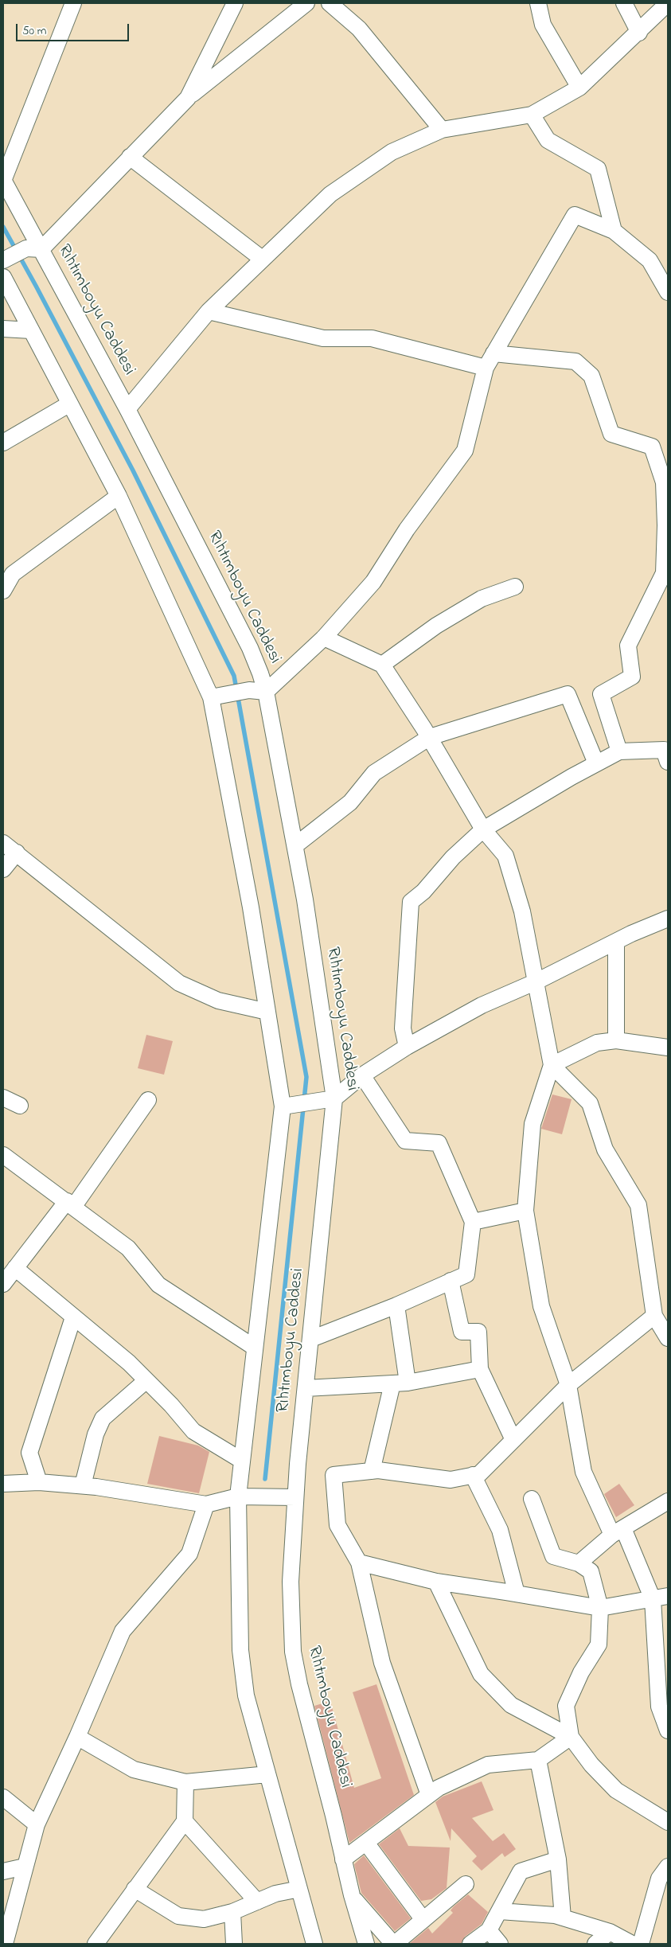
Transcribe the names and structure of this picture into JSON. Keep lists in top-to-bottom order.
{
  "streets": {
    "street": ["Rıhtımboyu Caddesi"]
  },
  "scale_bar": "50 m"
}
